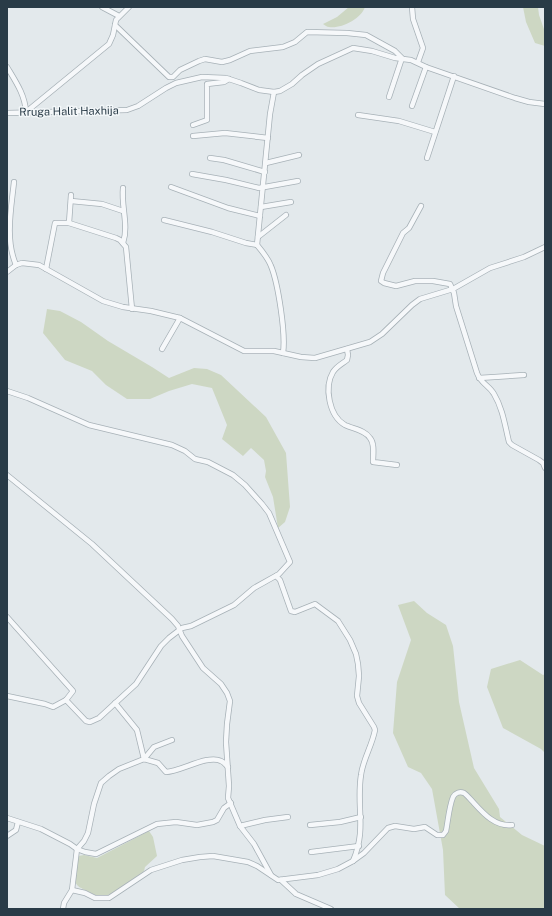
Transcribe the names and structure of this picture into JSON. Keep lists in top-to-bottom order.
{
  "streets": {
    "street": ["Rruga Halit Haxhija"]
  }
}
